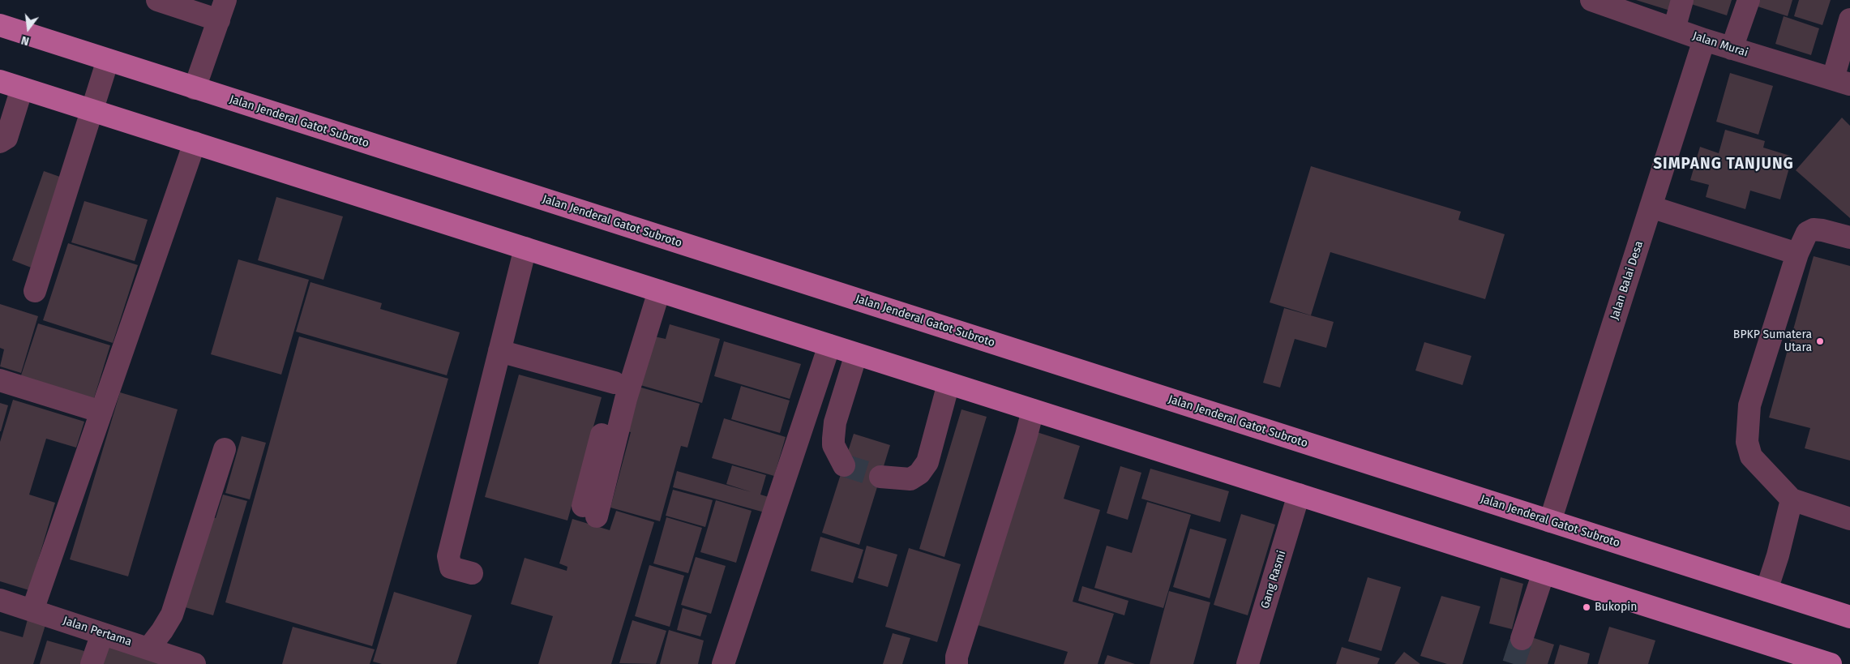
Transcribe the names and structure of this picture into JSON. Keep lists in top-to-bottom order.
{
  "streets": {
    "main road": ["Jalan Jenderal Gatot Subroto"],
    "street": [
      "Jalan Murai",
      "Jalan Balai Desa",
      "Gang Rasmi",
      "Jalan Pertama"
    ]
  },
  "crossings": [
    ["Jalan Murai", "Jalan Balai Desa"],
    ["Jalan Jenderal Gatot Subroto", "Jalan Balai Desa"]
  ],
  "districts": ["SIMPANG TANJUNG"],
  "places": ["BPKP Sumatera Utara", "Bukopin"],
  "north": "bottom"
}
